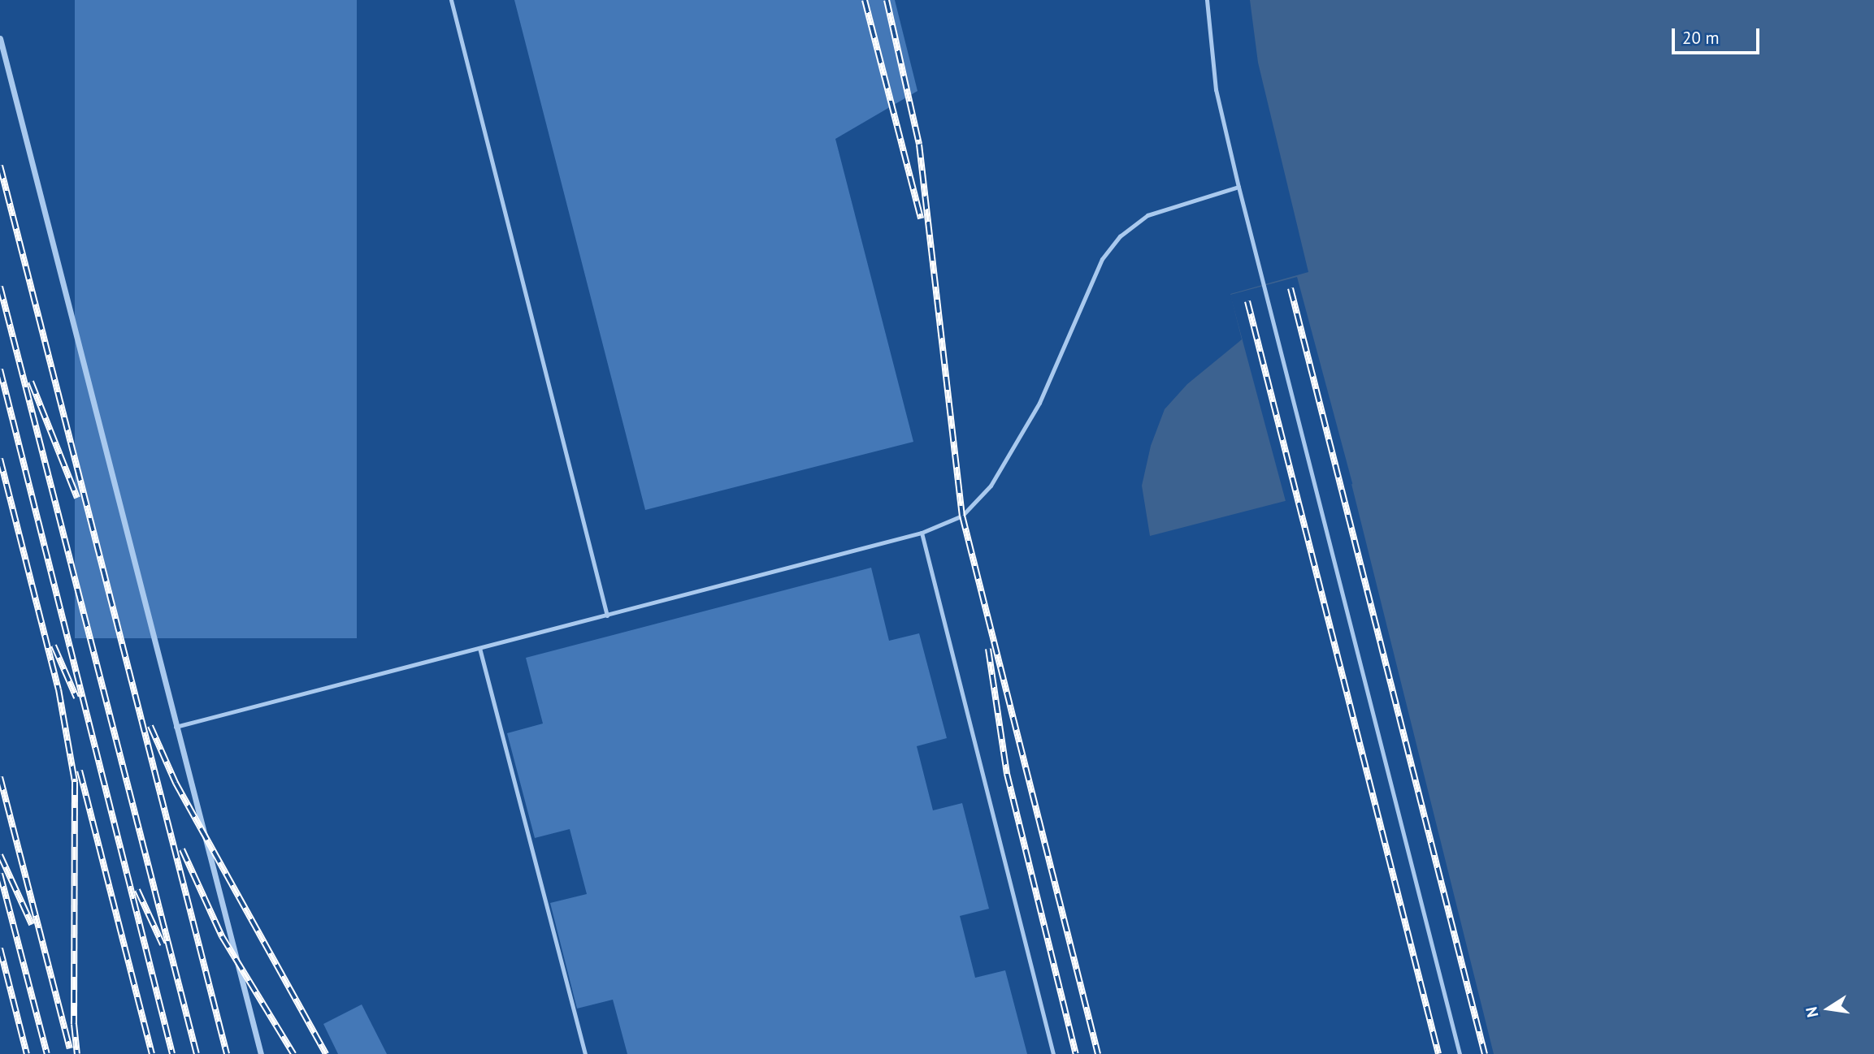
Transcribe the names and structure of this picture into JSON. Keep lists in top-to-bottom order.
{
  "scale_bar": "20 m",
  "north": "left"
}
